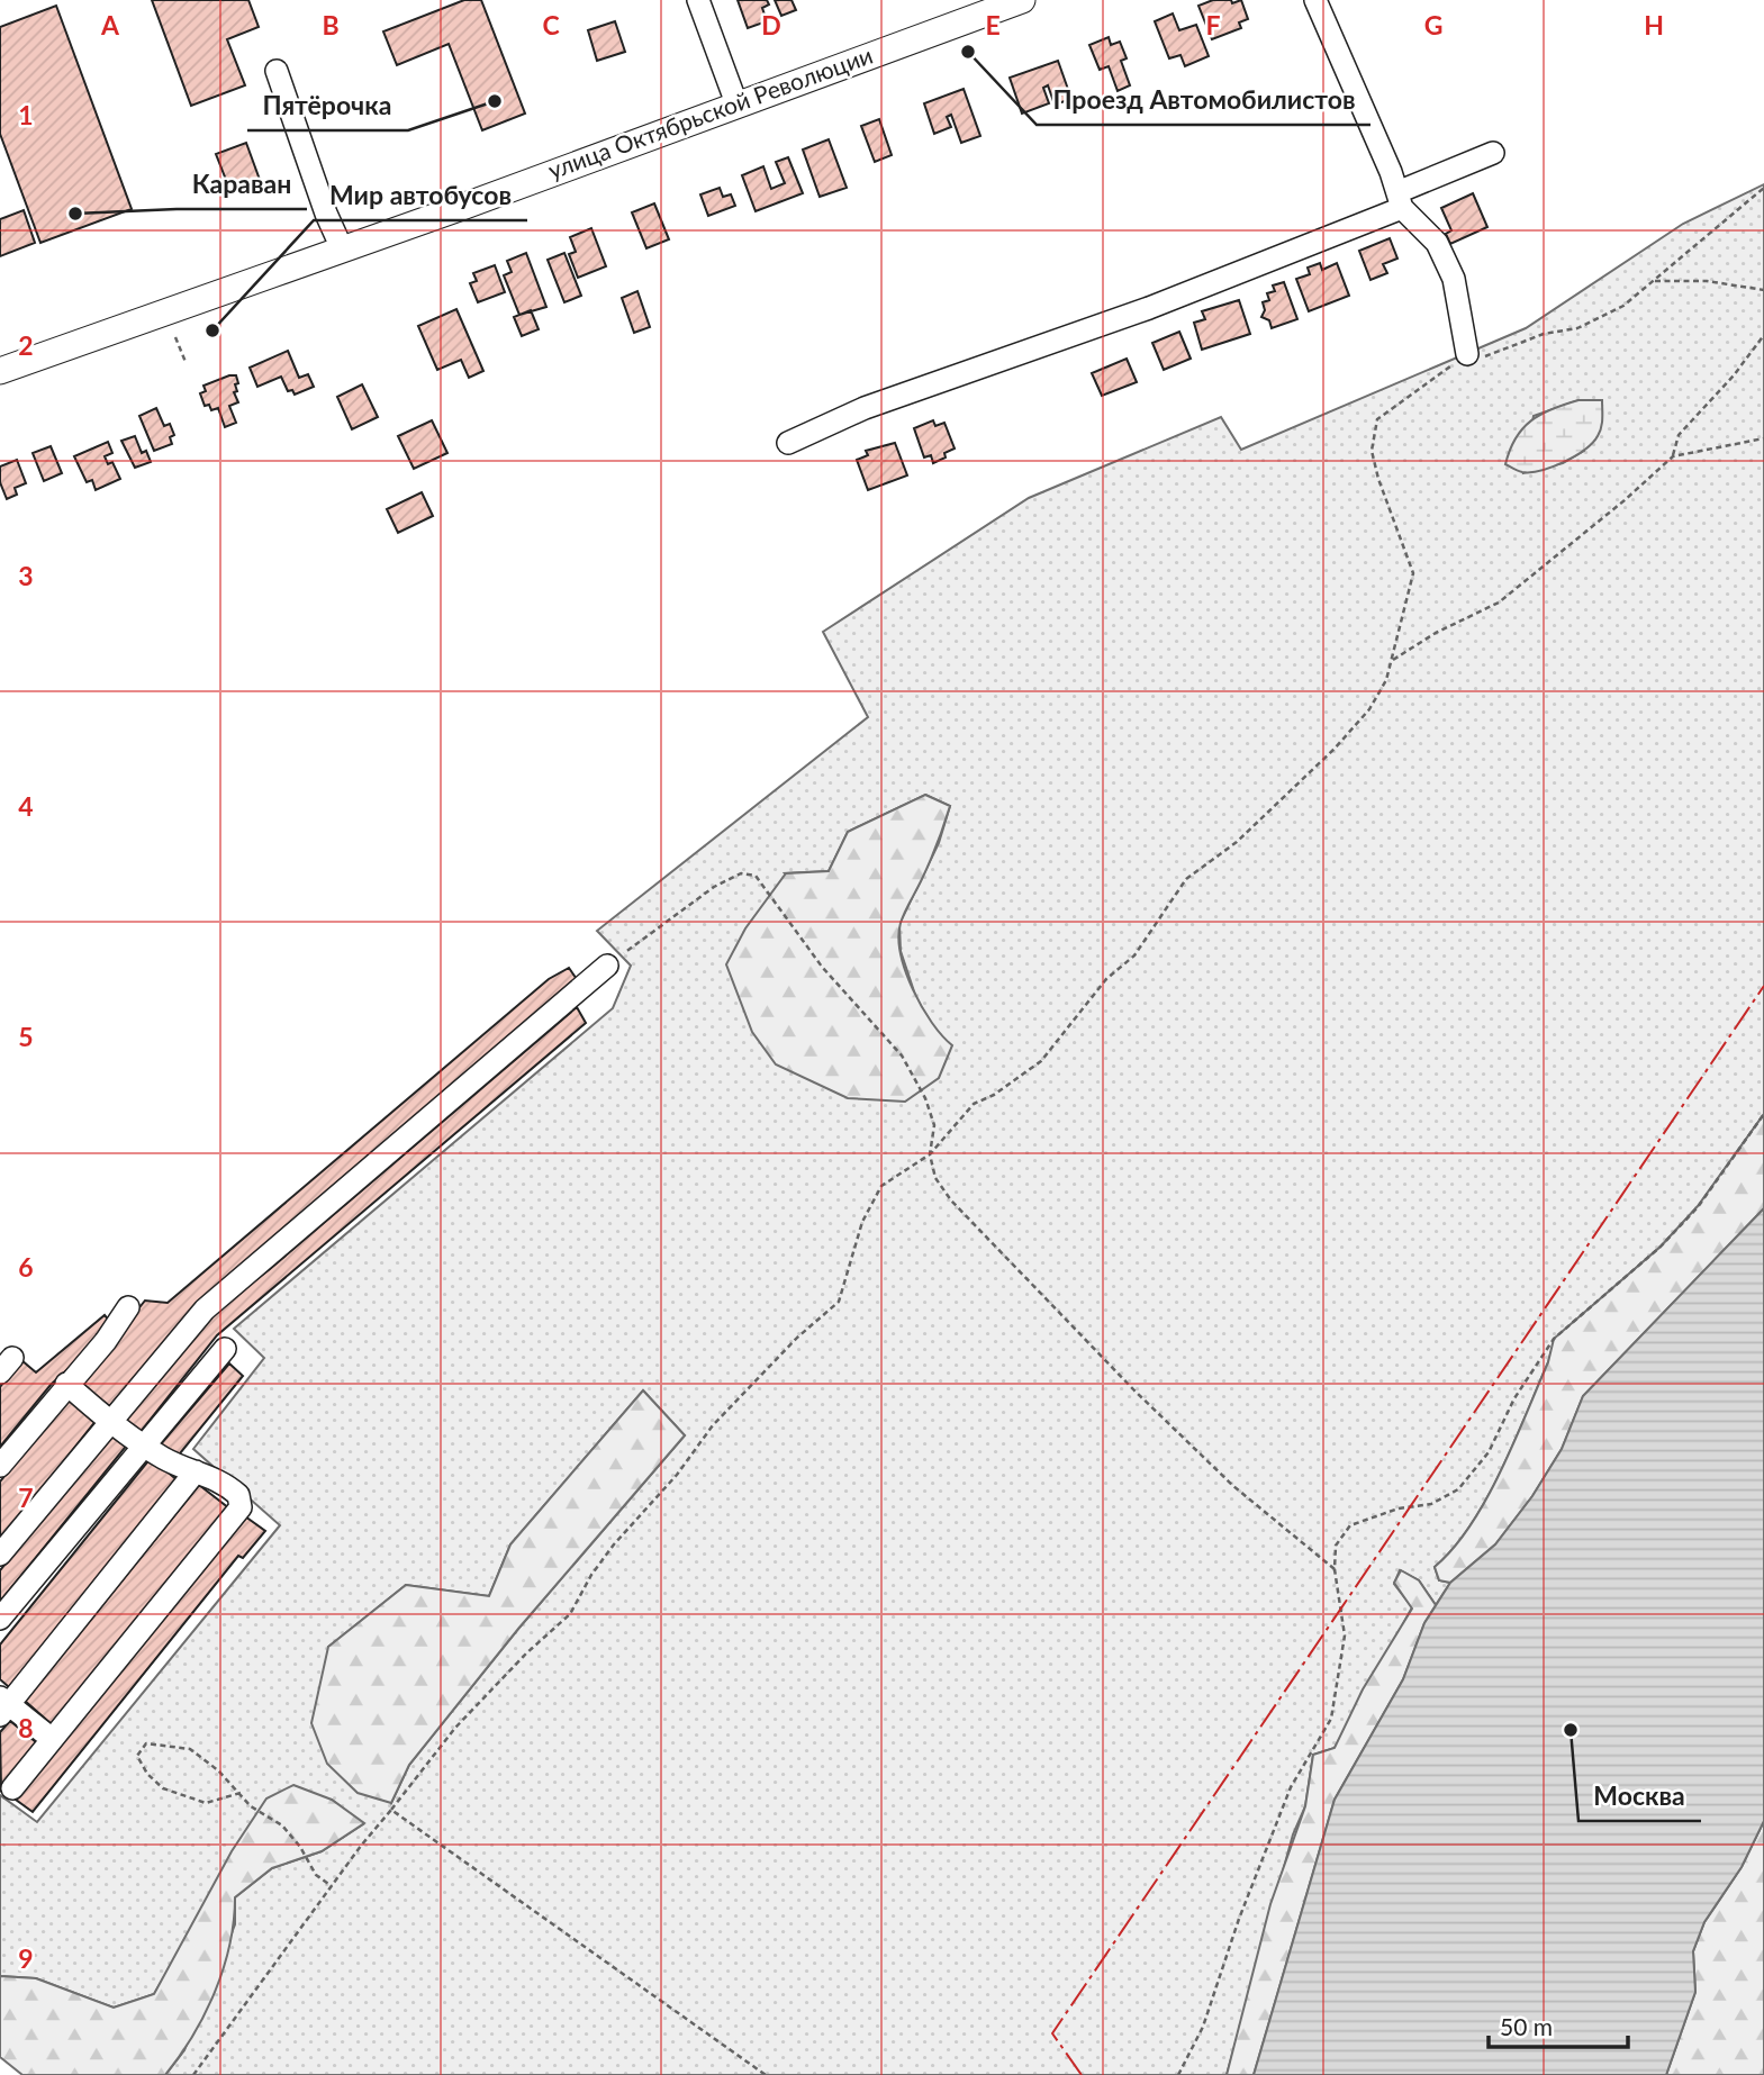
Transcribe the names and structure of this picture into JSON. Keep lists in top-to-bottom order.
{
  "streets": {
    "main road": ["улица Октябрьской Революции"]
  },
  "places": [
    "Проезд Автомобилистов",
    "Пятёрочка",
    "Караван",
    "Мир автобусов",
    "Москва"
  ],
  "scale_bar": "50 m",
  "grid": {
    "columns": [
      "A",
      "B",
      "C",
      "D",
      "E",
      "F",
      "G",
      "H"
    ],
    "rows": [
      "1",
      "2",
      "3",
      "4",
      "5",
      "6",
      "7",
      "8",
      "9"
    ]
  }
}
